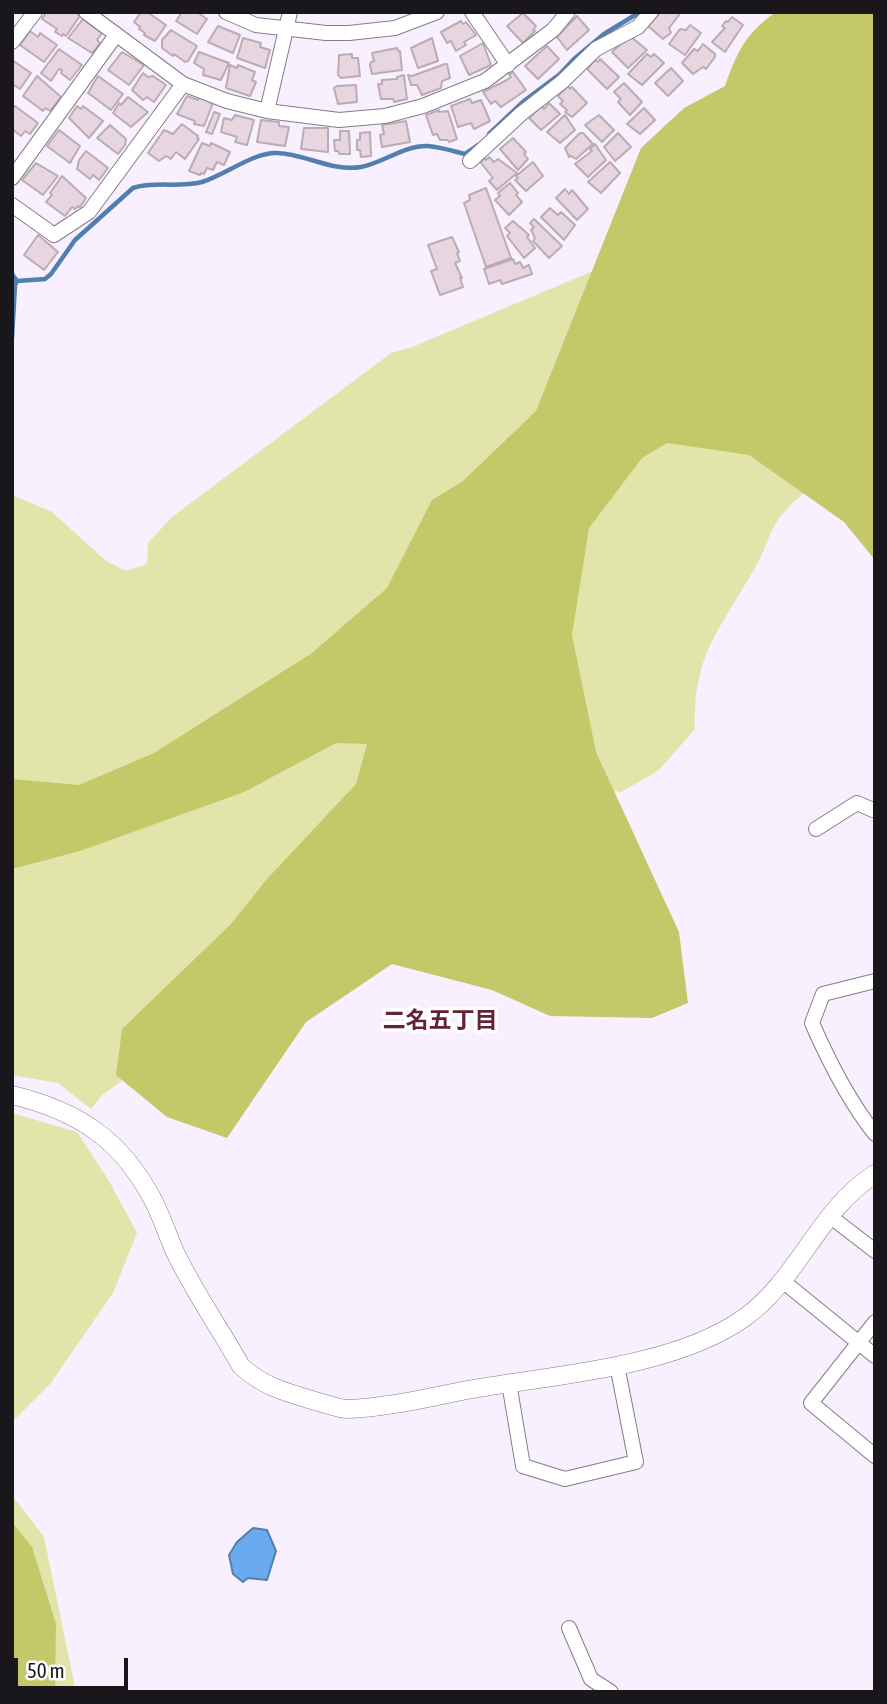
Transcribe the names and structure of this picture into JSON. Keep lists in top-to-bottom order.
{
  "districts": ["二名五丁目"],
  "scale_bar": "50 m"
}
